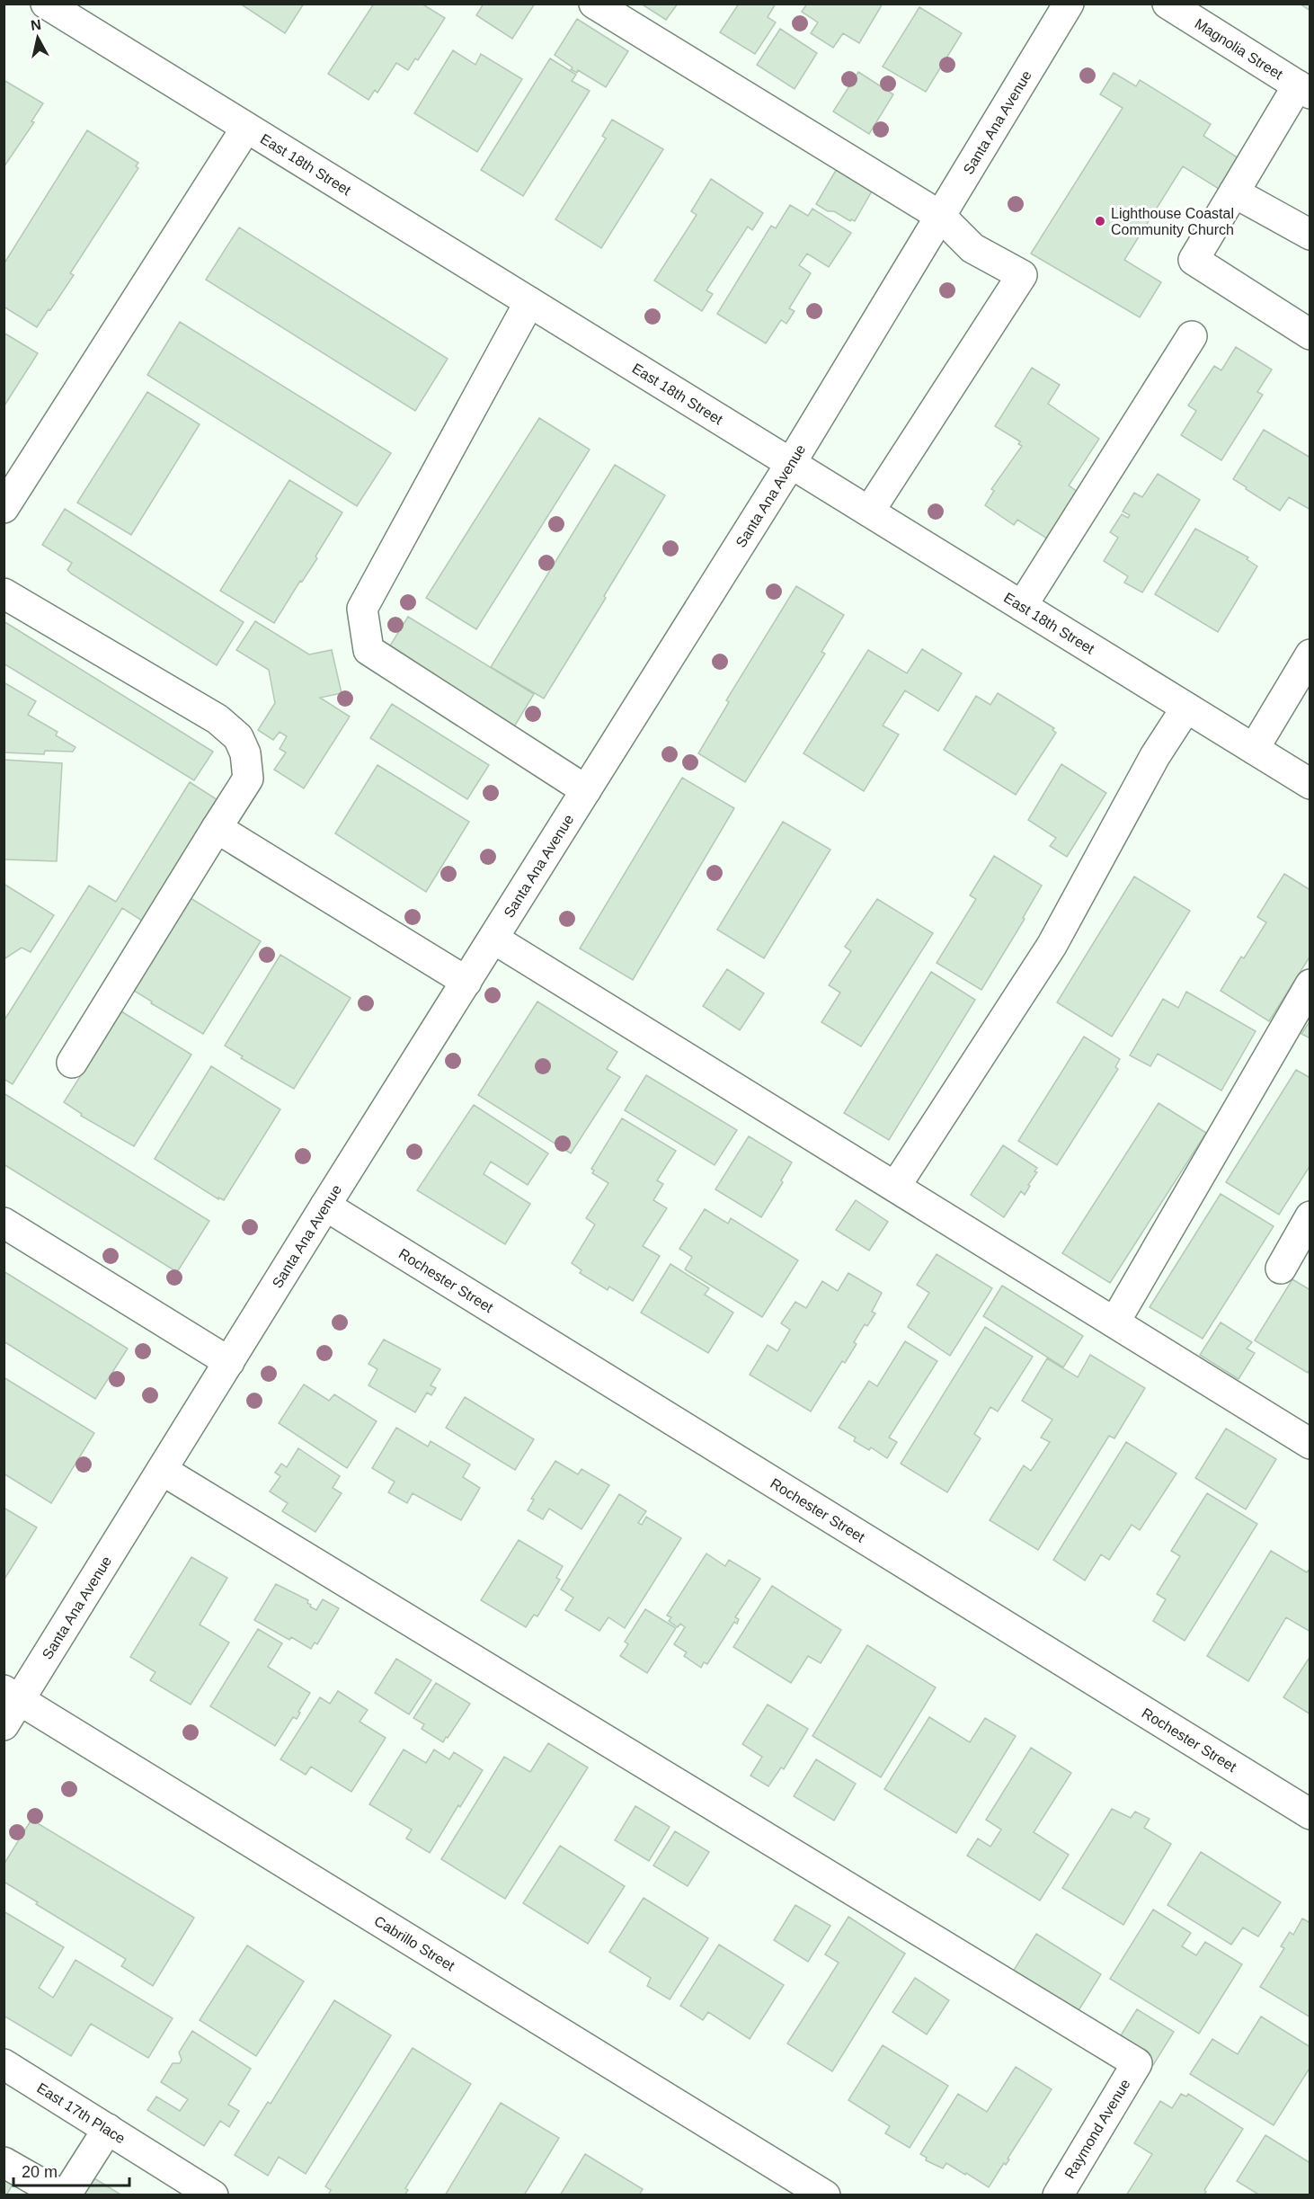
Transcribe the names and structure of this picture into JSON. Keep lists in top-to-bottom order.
{
  "streets": {
    "street": [
      "Magnolia Street",
      "Santa Ana Avenue",
      "East 18th Street",
      "Rochester Street",
      "Cabrillo Street",
      "East 17th Place",
      "Raymond Avenue"
    ]
  },
  "crossings": [
    ["Santa Ana Avenue", "East 18th Street"],
    ["Santa Ana Avenue", "Rochester Street"],
    ["Santa Ana Avenue", "Cabrillo Street"],
    ["Santa Ana Avenue", "Raymond Avenue"]
  ],
  "places": ["Lighthouse Coastal Community Church"],
  "scale_bar": "20 m",
  "north": "top"
}
